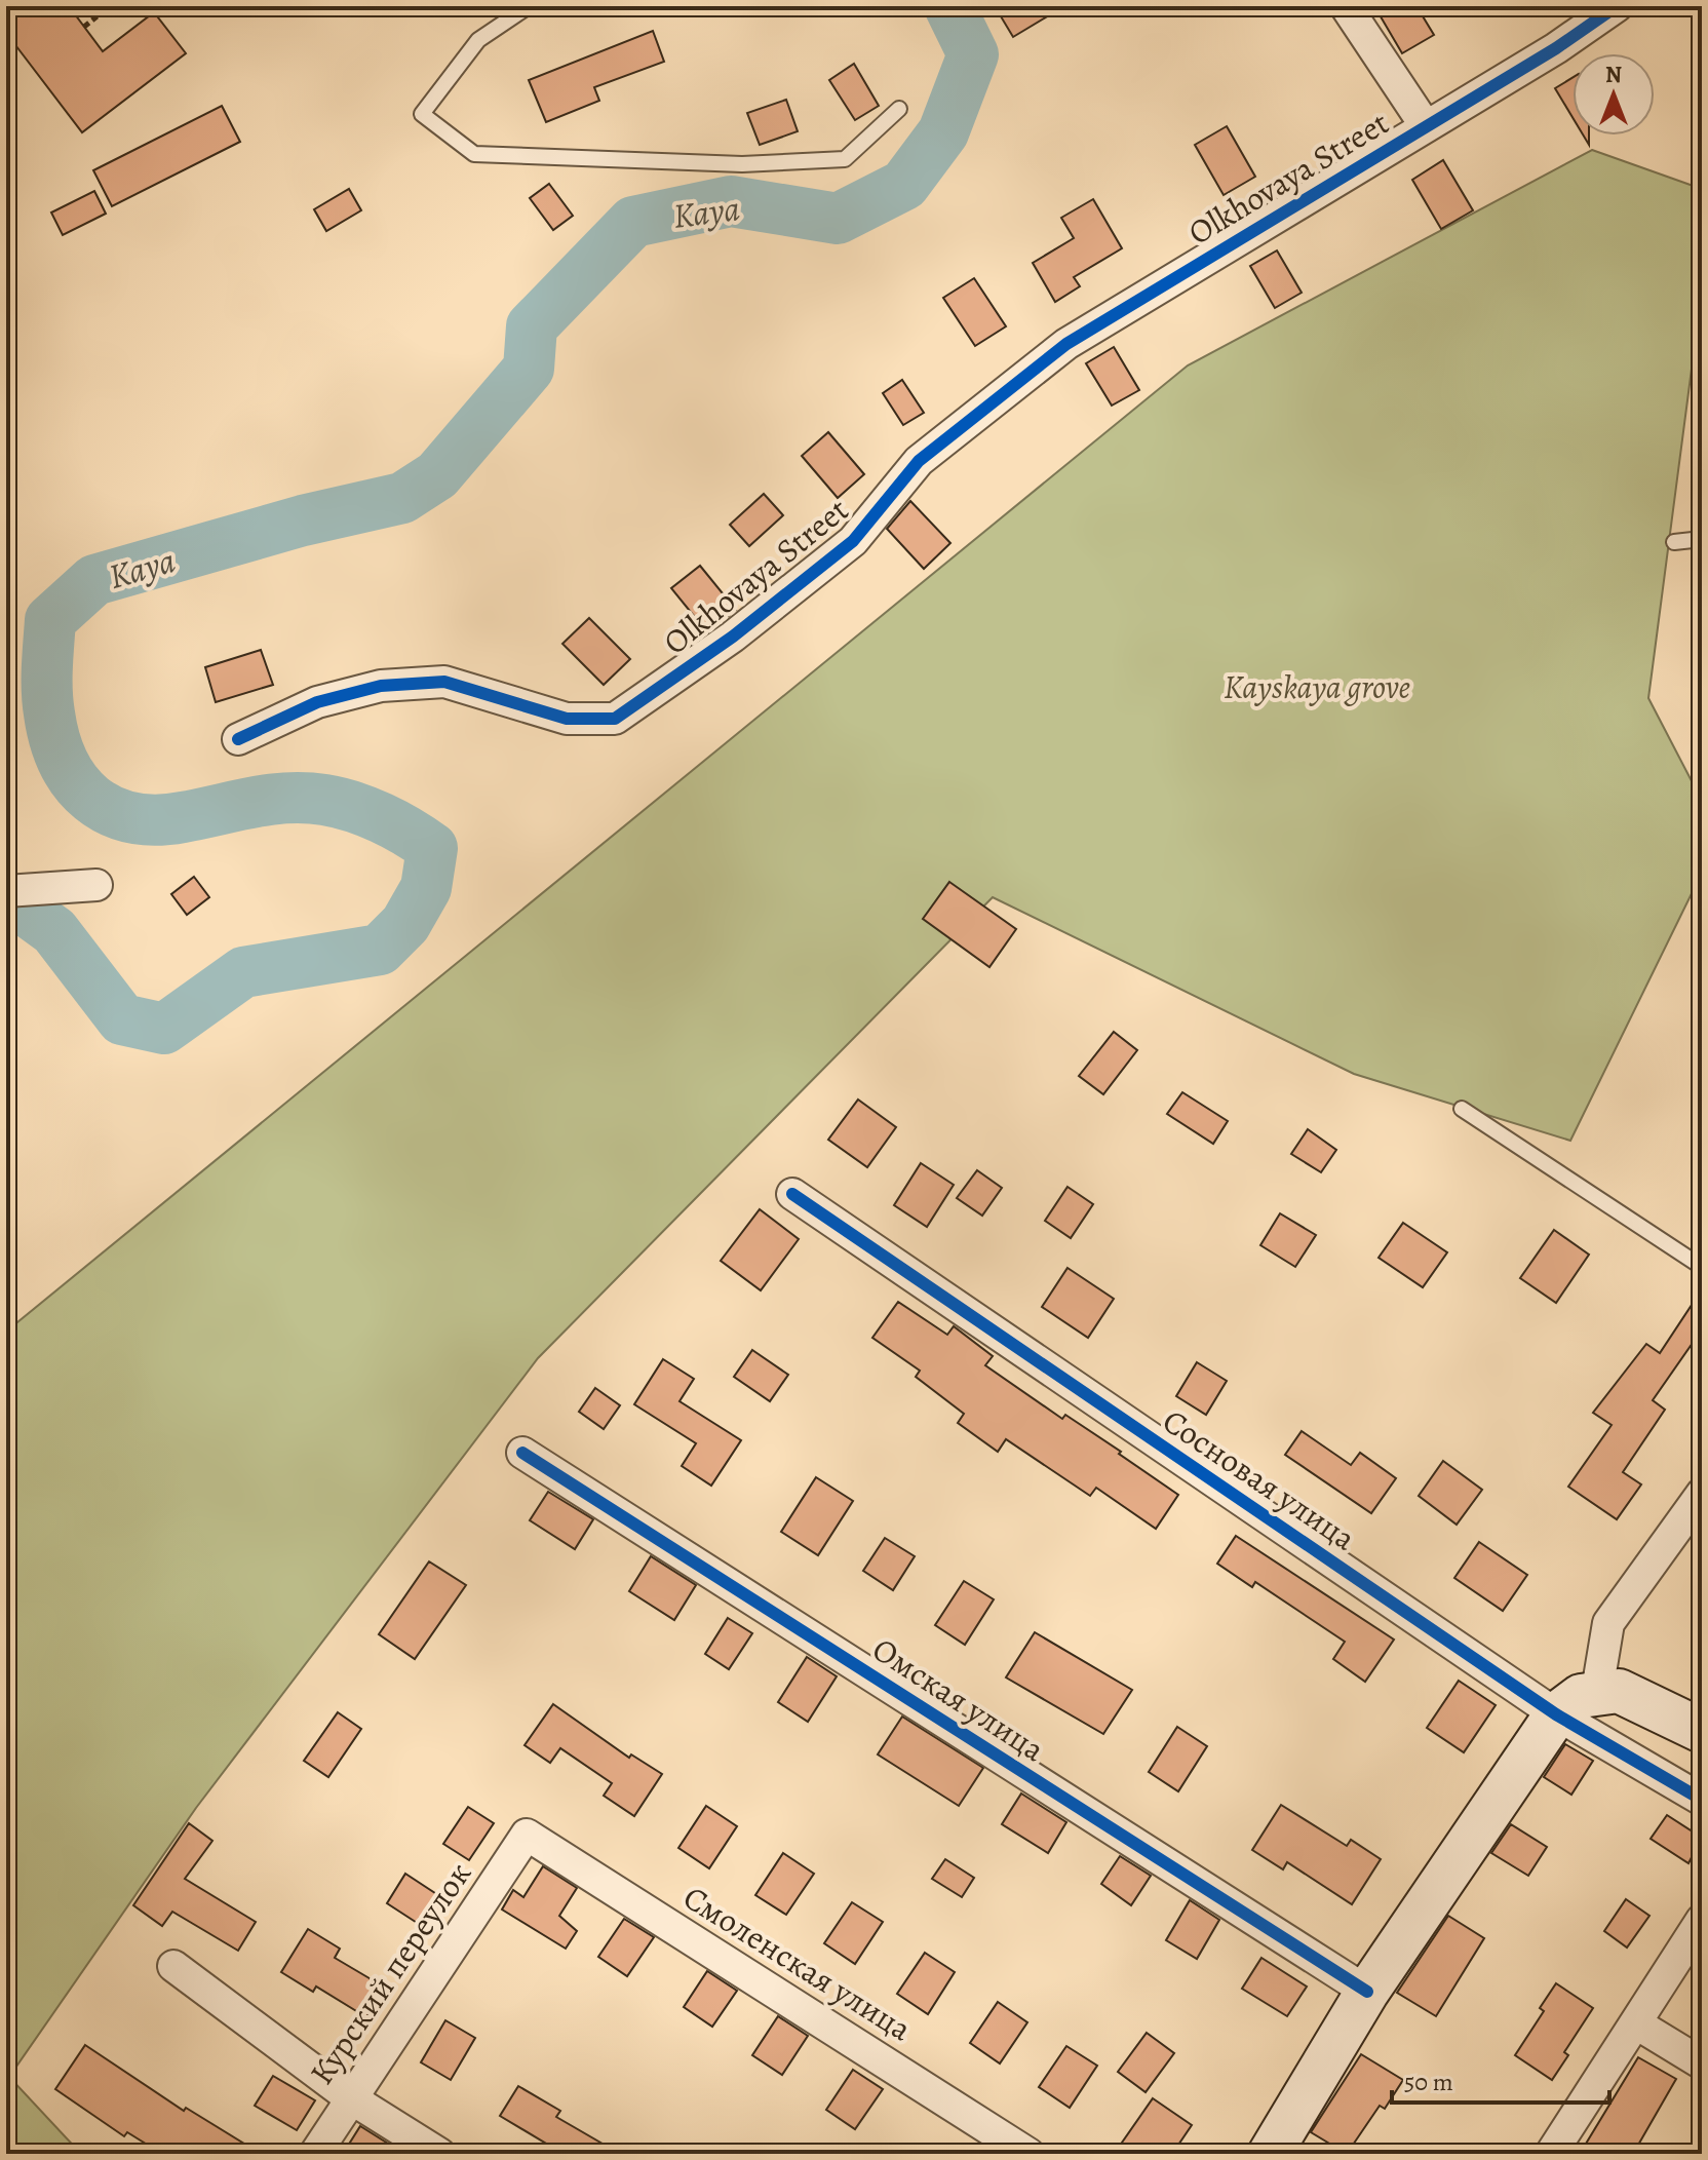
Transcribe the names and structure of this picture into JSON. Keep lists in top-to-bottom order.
{
  "streets": {
    "street": [
      "Olkhovaya Street",
      "Сосновая улица",
      "Омская улица",
      "Смоленская улица",
      "Курский переулок"
    ]
  },
  "crossings": [
    ["Смоленская улица", "Курский переулок"]
  ],
  "water": ["Kaya"],
  "parks": ["Kayskaya grove"],
  "scale_bar": "50 m",
  "north": "top"
}
